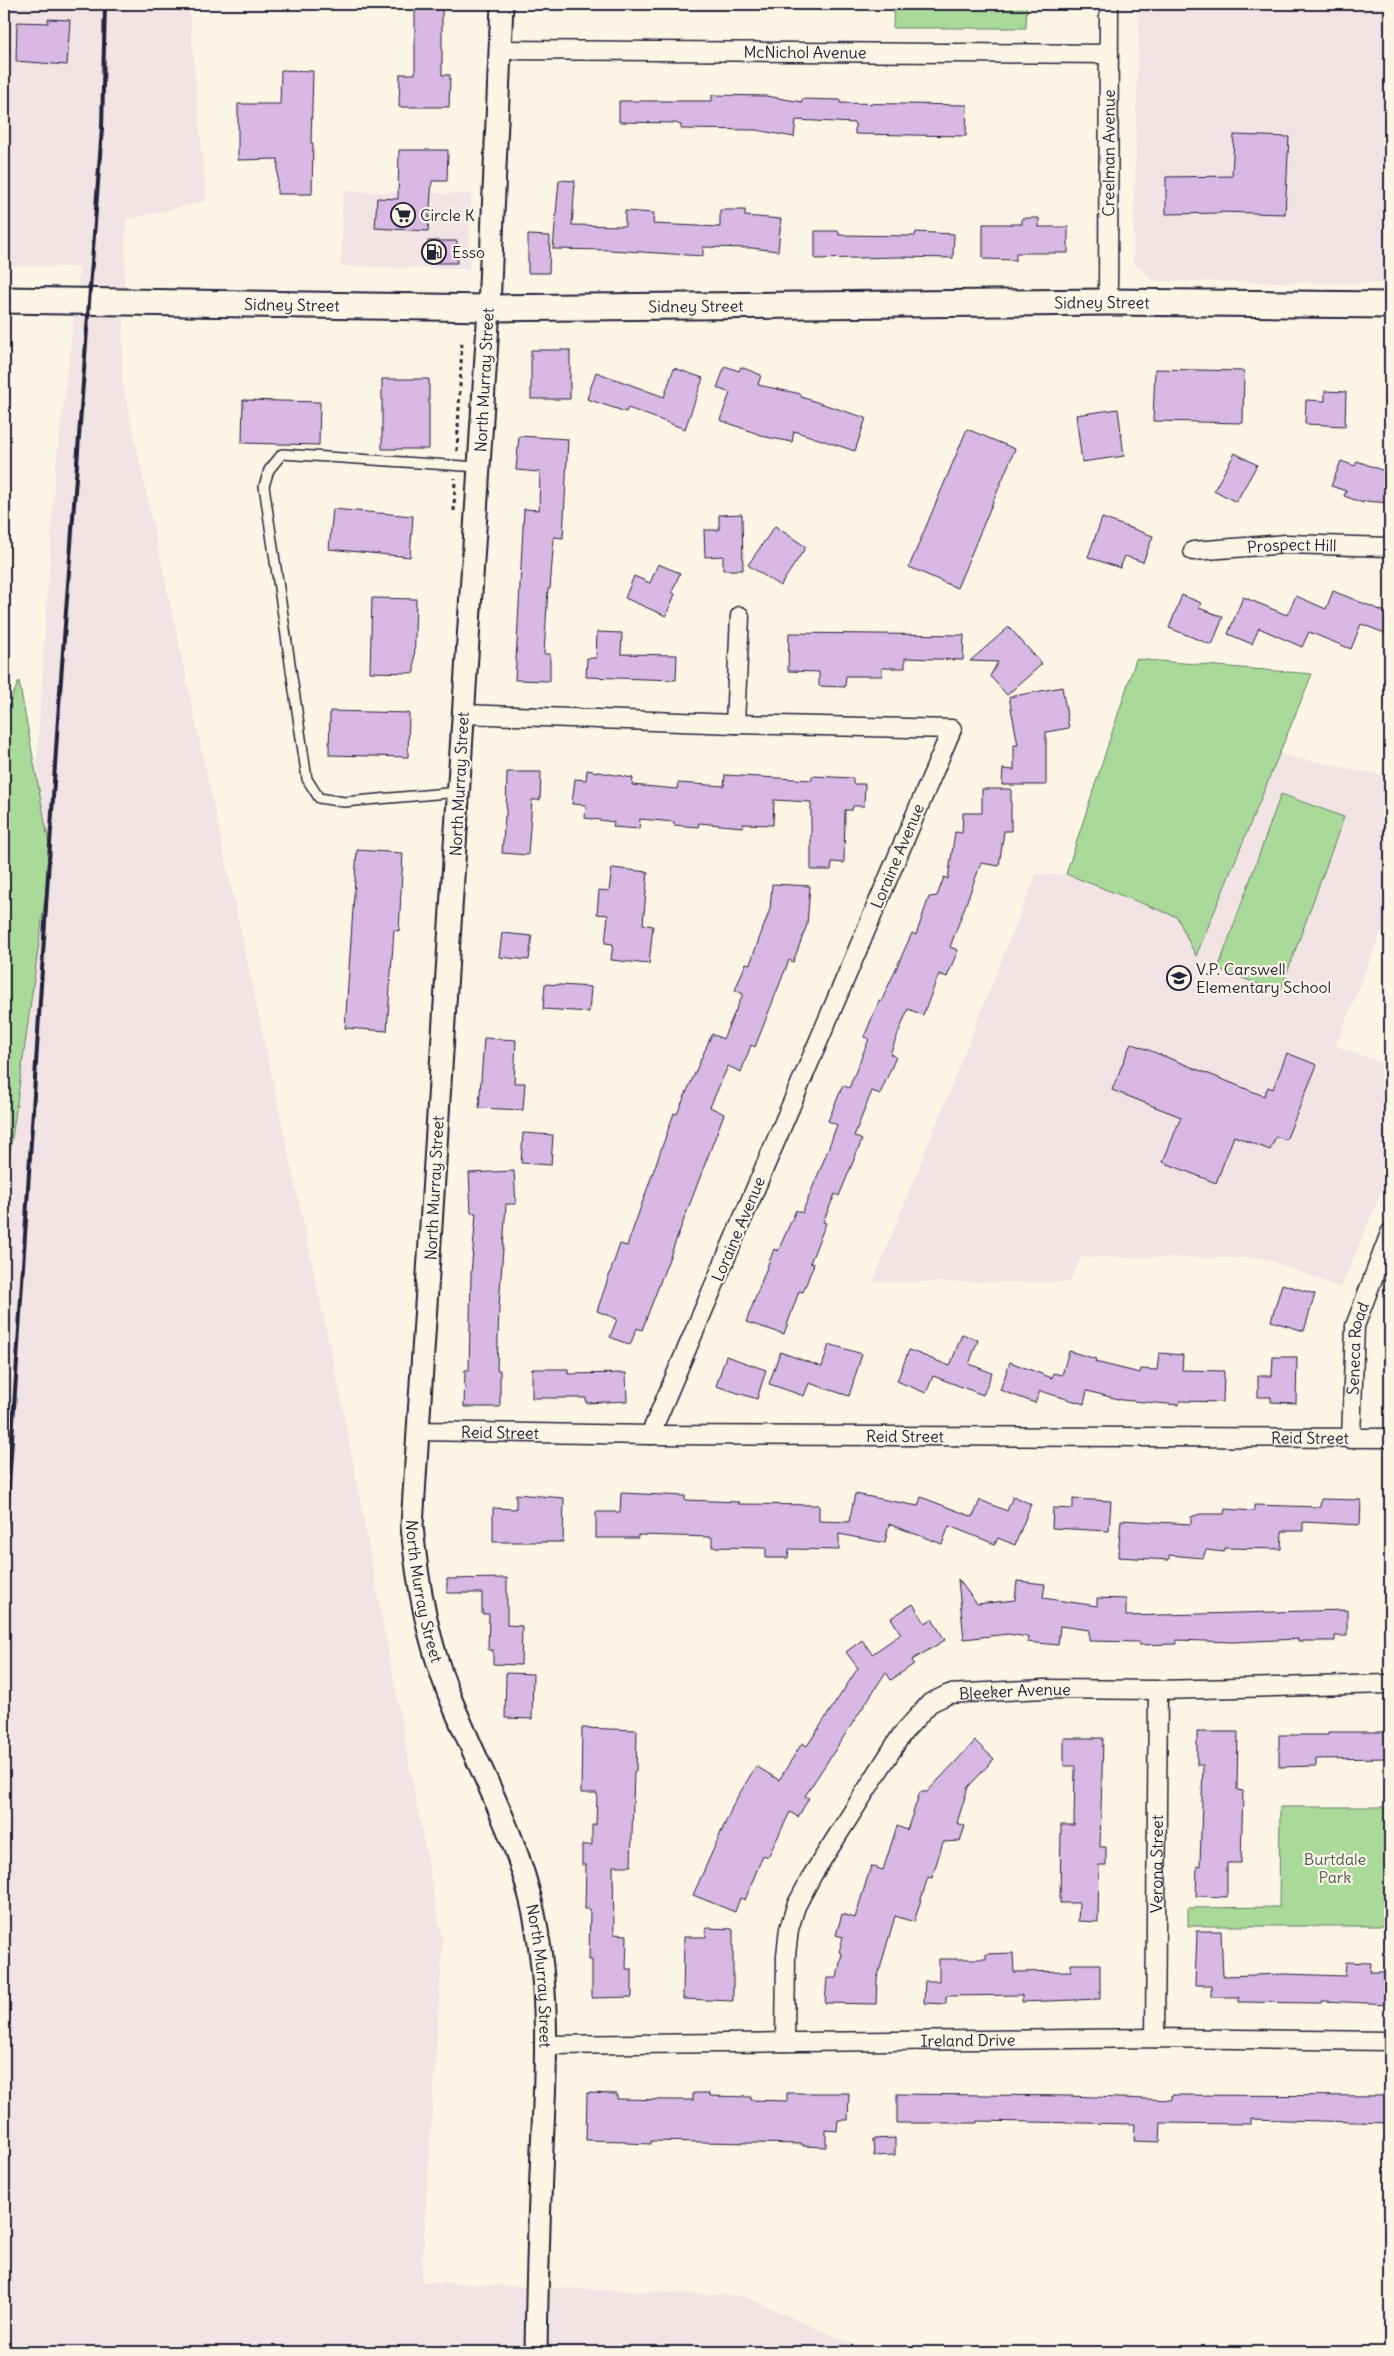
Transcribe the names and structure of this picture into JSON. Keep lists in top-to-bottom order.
{
  "streets": {
    "main road": ["Sidney Street"],
    "street": [
      "McNichol Avenue",
      "Creelman Avenue",
      "North Murray Street",
      "Prospect Hill",
      "Loraine Avenue",
      "Seneca Road",
      "Reid Street",
      "Bleeker Avenue",
      "Verona Street",
      "Ireland Drive"
    ]
  },
  "crossings": [
    ["McNichol Avenue", "Creelman Avenue"],
    ["McNichol Avenue", "North Murray Street"],
    ["Creelman Avenue", "Sidney Street"],
    ["Sidney Street", "North Murray Street"],
    ["North Murray Street", "Loraine Avenue"],
    ["North Murray Street", "Reid Street"],
    ["North Murray Street", "Ireland Drive"],
    ["Loraine Avenue", "Reid Street"],
    ["Seneca Road", "Reid Street"],
    ["Bleeker Avenue", "Verona Street"],
    ["Bleeker Avenue", "Ireland Drive"],
    ["Verona Street", "Ireland Drive"]
  ],
  "parks": ["Burtdale Park"],
  "places": {
    "supermarket": ["Circle K"],
    "fuel station": ["Esso"],
    "school or university": ["V.P. Carswell Elementary School"]
  }
}
